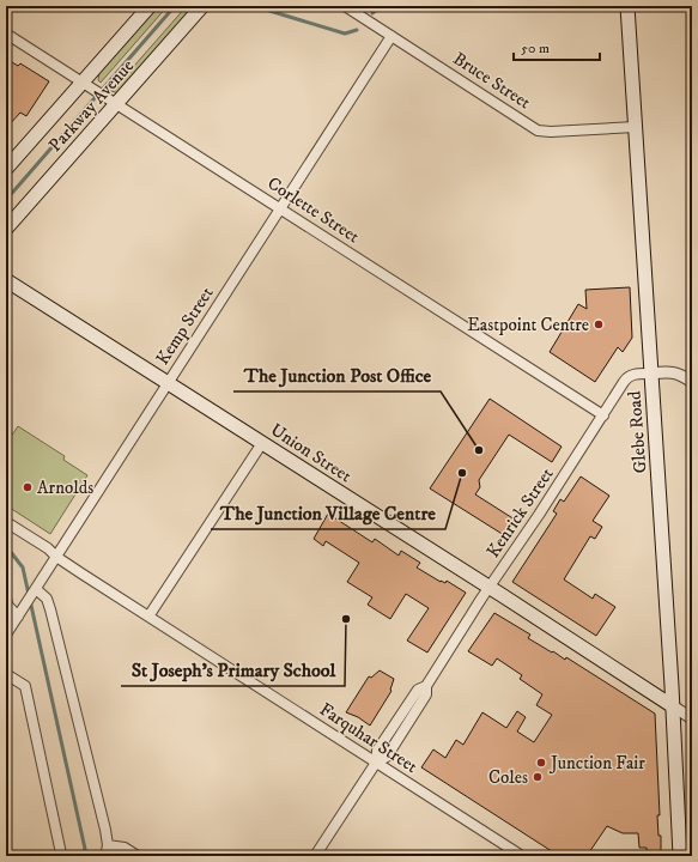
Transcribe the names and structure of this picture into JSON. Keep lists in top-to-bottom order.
{
  "streets": {
    "main road": ["Parkway Avenue", "Glebe Road", "Union Street"],
    "street": [
      "Bruce Street",
      "Corlette Street",
      "Kemp Street",
      "Kenrick Street",
      "Farquhar Street"
    ]
  },
  "crossings": [
    ["Bruce Street", "Kemp Street"],
    ["Bruce Street", "Glebe Road"],
    ["Parkway Avenue", "Corlette Street"],
    ["Corlette Street", "Kemp Street"],
    ["Corlette Street", "Kenrick Street"],
    ["Kemp Street", "Union Street"],
    ["Kemp Street", "Farquhar Street"],
    ["Glebe Road", "Union Street"],
    ["Glebe Road", "Kenrick Street"],
    ["Union Street", "Kenrick Street"],
    ["Kenrick Street", "Farquhar Street"]
  ],
  "places": [
    "Eastpoint Centre",
    "The Junction Post Office",
    "The Junction Village Centre",
    "Arnolds",
    "St Joseph's Primary School",
    "Junction Fair",
    "Coles"
  ],
  "scale_bar": "50 m"
}
